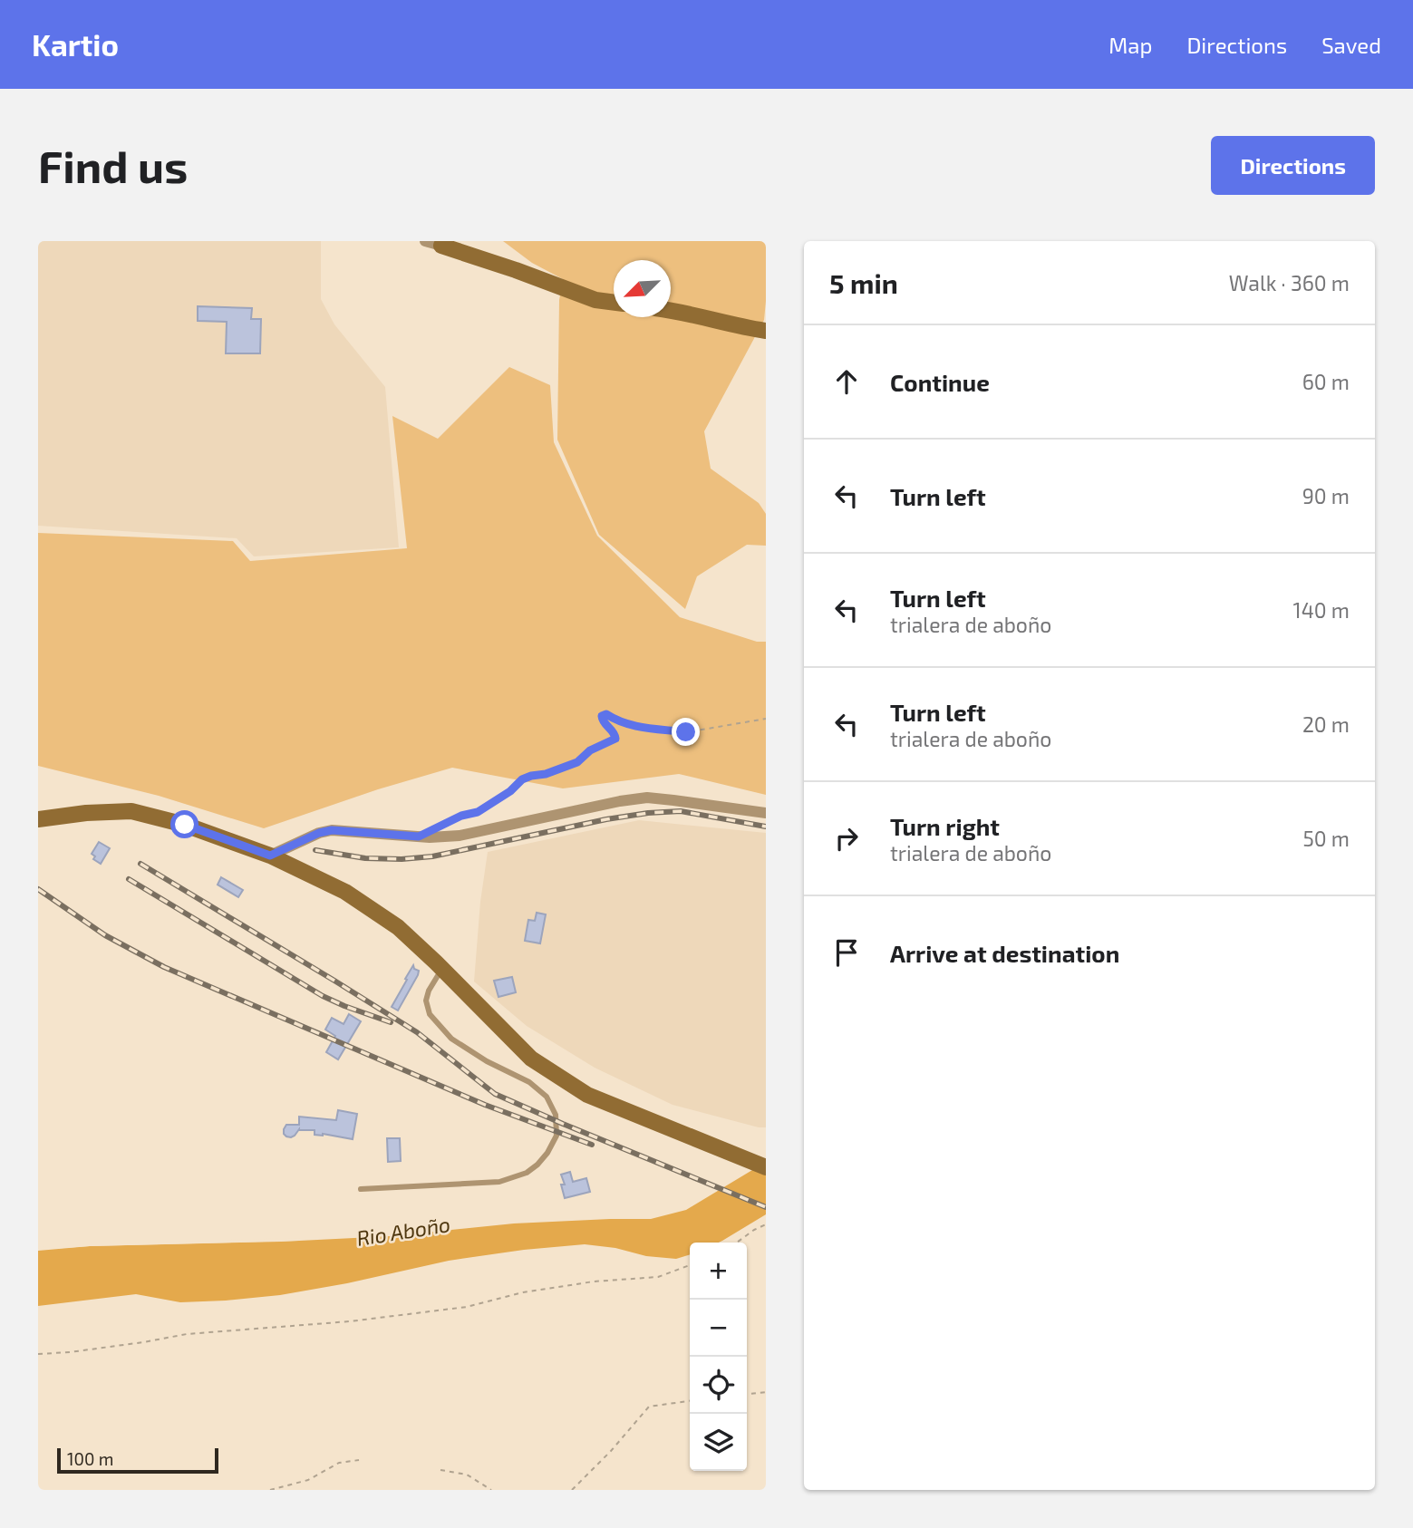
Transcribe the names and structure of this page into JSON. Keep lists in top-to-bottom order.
{
  "water": ["Rio Aboño"],
  "scale_bar": "100 m",
  "north": "bottom left",
  "page": {
    "header": "Kartio",
    "nav": ["Map", "Directions", "Saved"],
    "buttons": "Directions",
    "title": "Find us",
    "heading": ["5 min", "Walk · 360 m"],
    "list": [
      ["Continue", "60 m"],
      ["Turn left", "90 m"],
      ["Turn left", "trialera de aboño", "140 m"],
      ["Turn left", "trialera de aboño", "20 m"],
      ["Turn right", "trialera de aboño", "50 m"],
      "Arrive at destination"
    ],
    "map_buttons": ["+", "−"],
    "scale": "100 m"
  }
}
